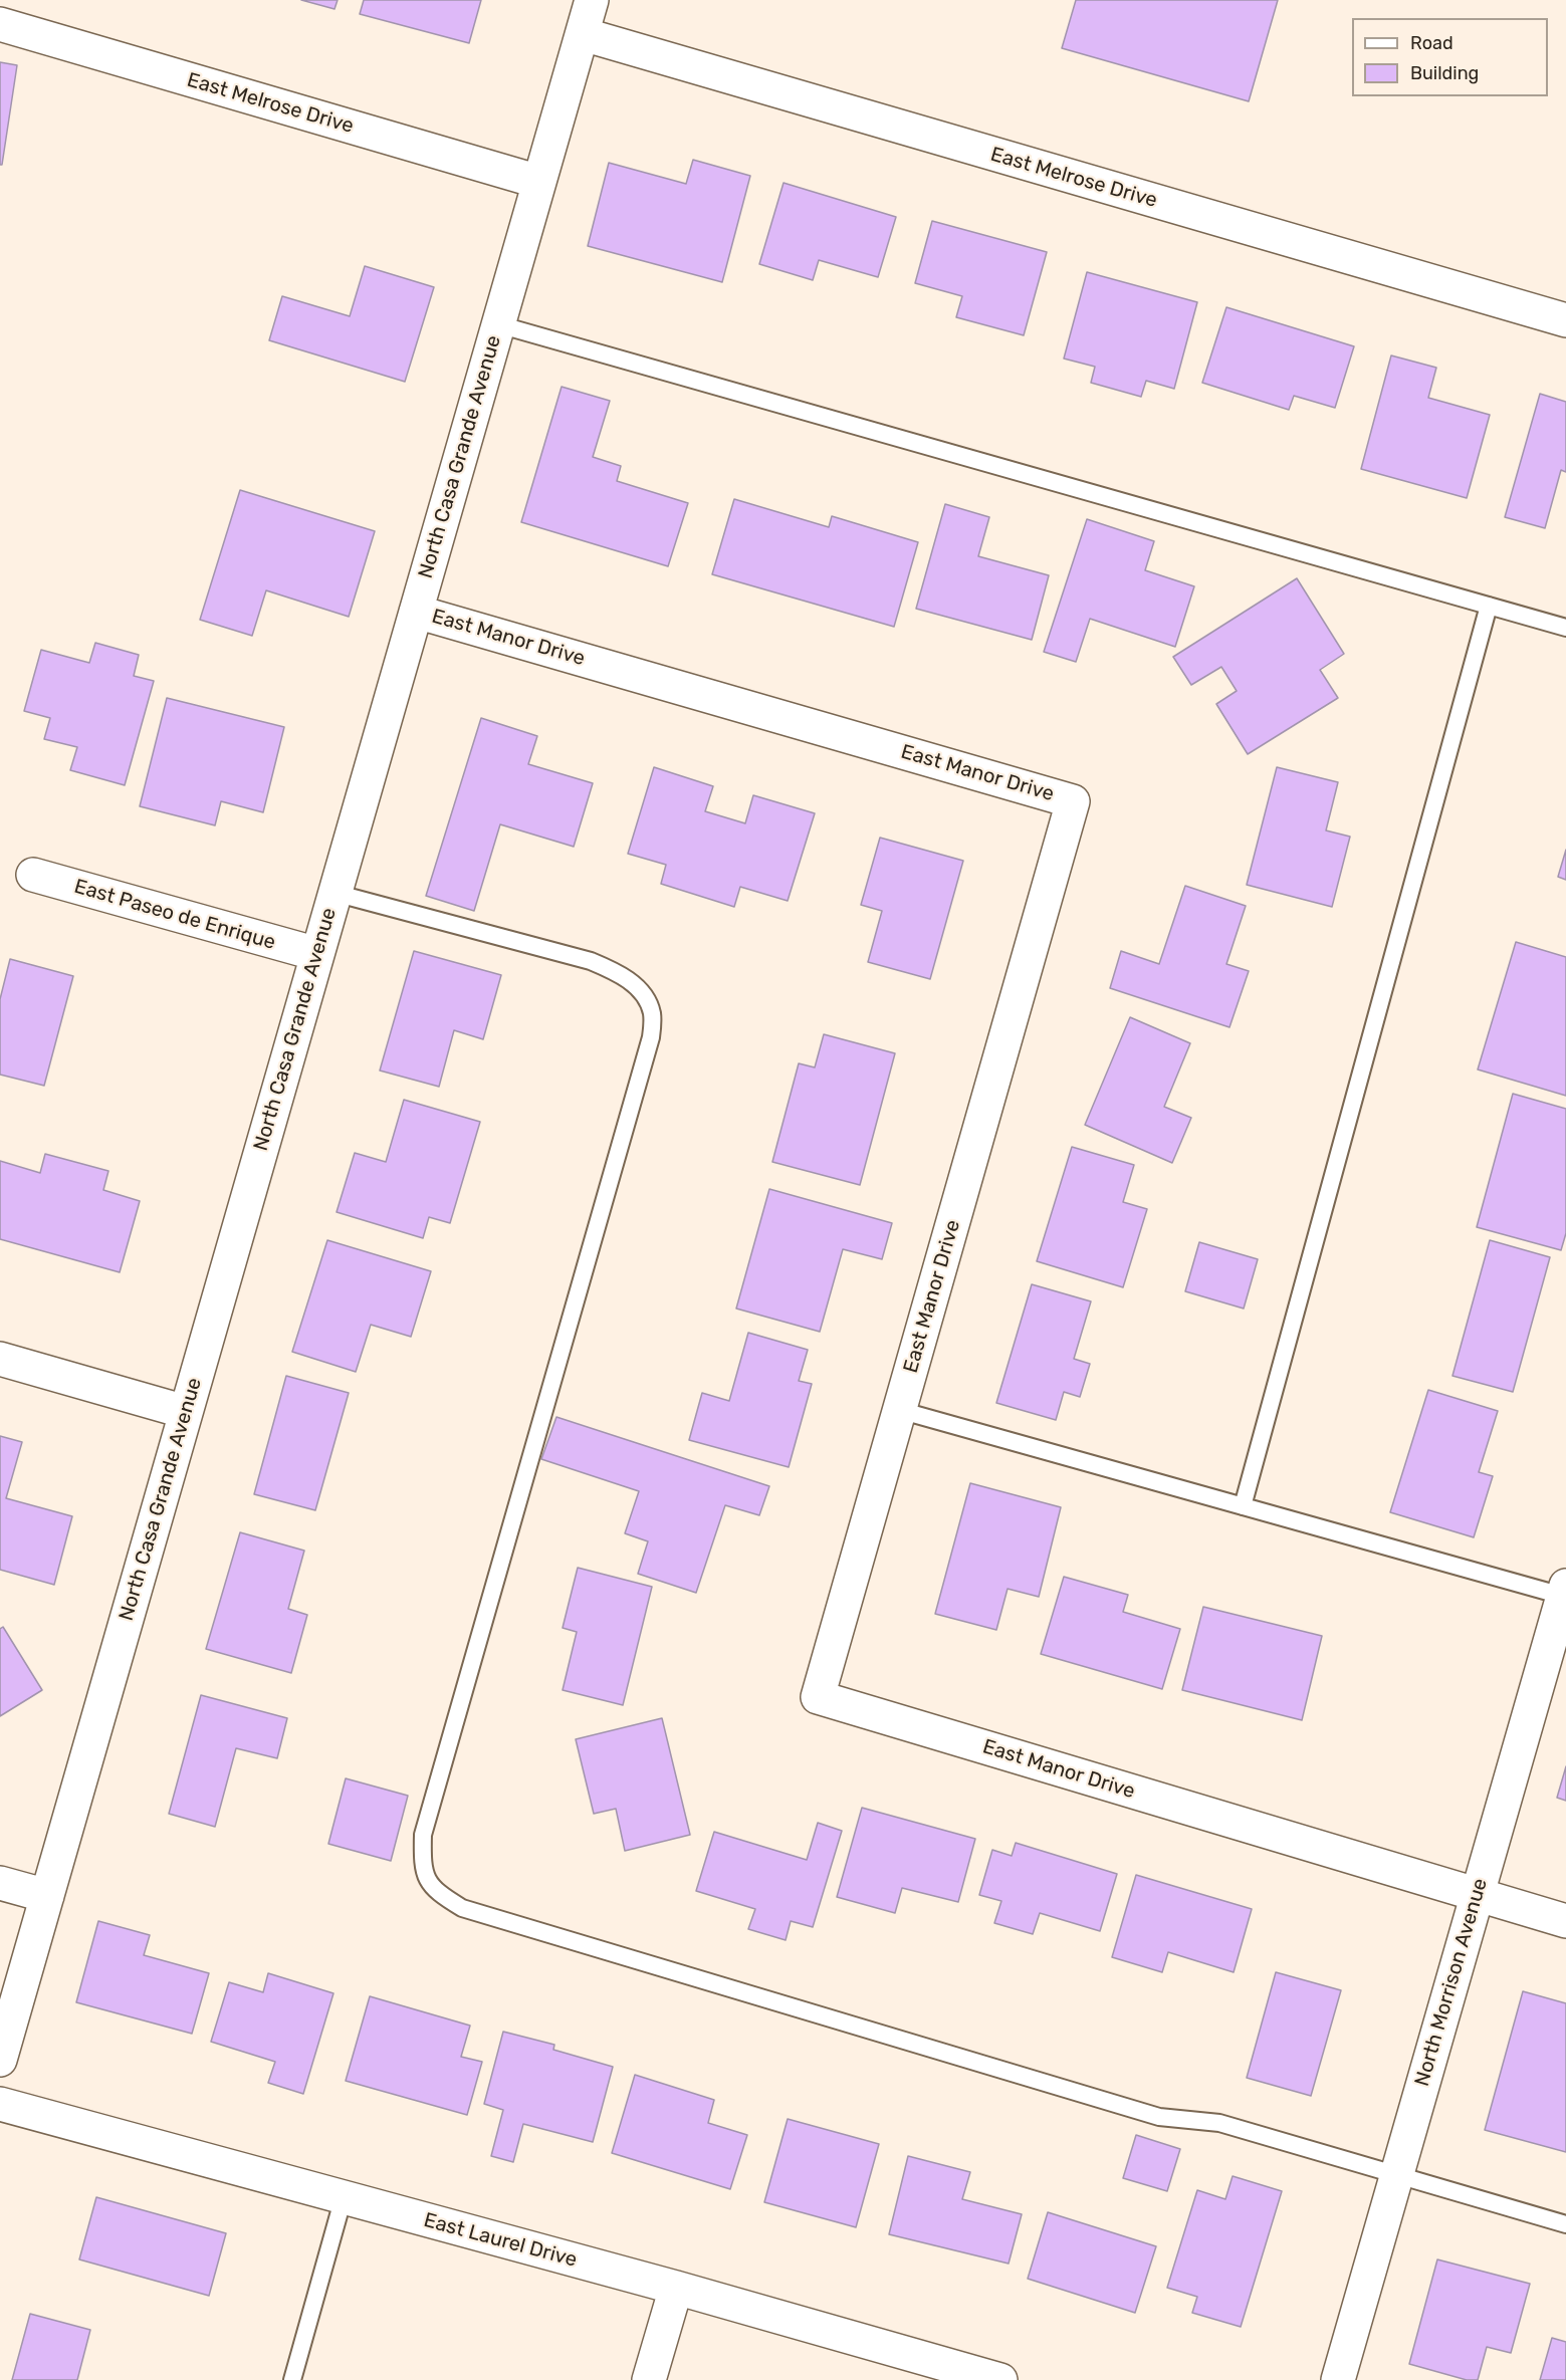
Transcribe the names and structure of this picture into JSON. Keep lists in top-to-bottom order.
{
  "streets": {
    "street": [
      "East Melrose Drive",
      "North Casa Grande Avenue",
      "East Manor Drive",
      "East Paseo de Enrique",
      "North Morrison Avenue",
      "East Laurel Drive"
    ]
  },
  "crossings": [
    ["East Melrose Drive", "North Casa Grande Avenue"],
    ["North Casa Grande Avenue", "East Manor Drive"],
    ["North Casa Grande Avenue", "East Paseo de Enrique"],
    ["East Manor Drive", "North Morrison Avenue"]
  ],
  "legend": ["Road", "Building"]
}
